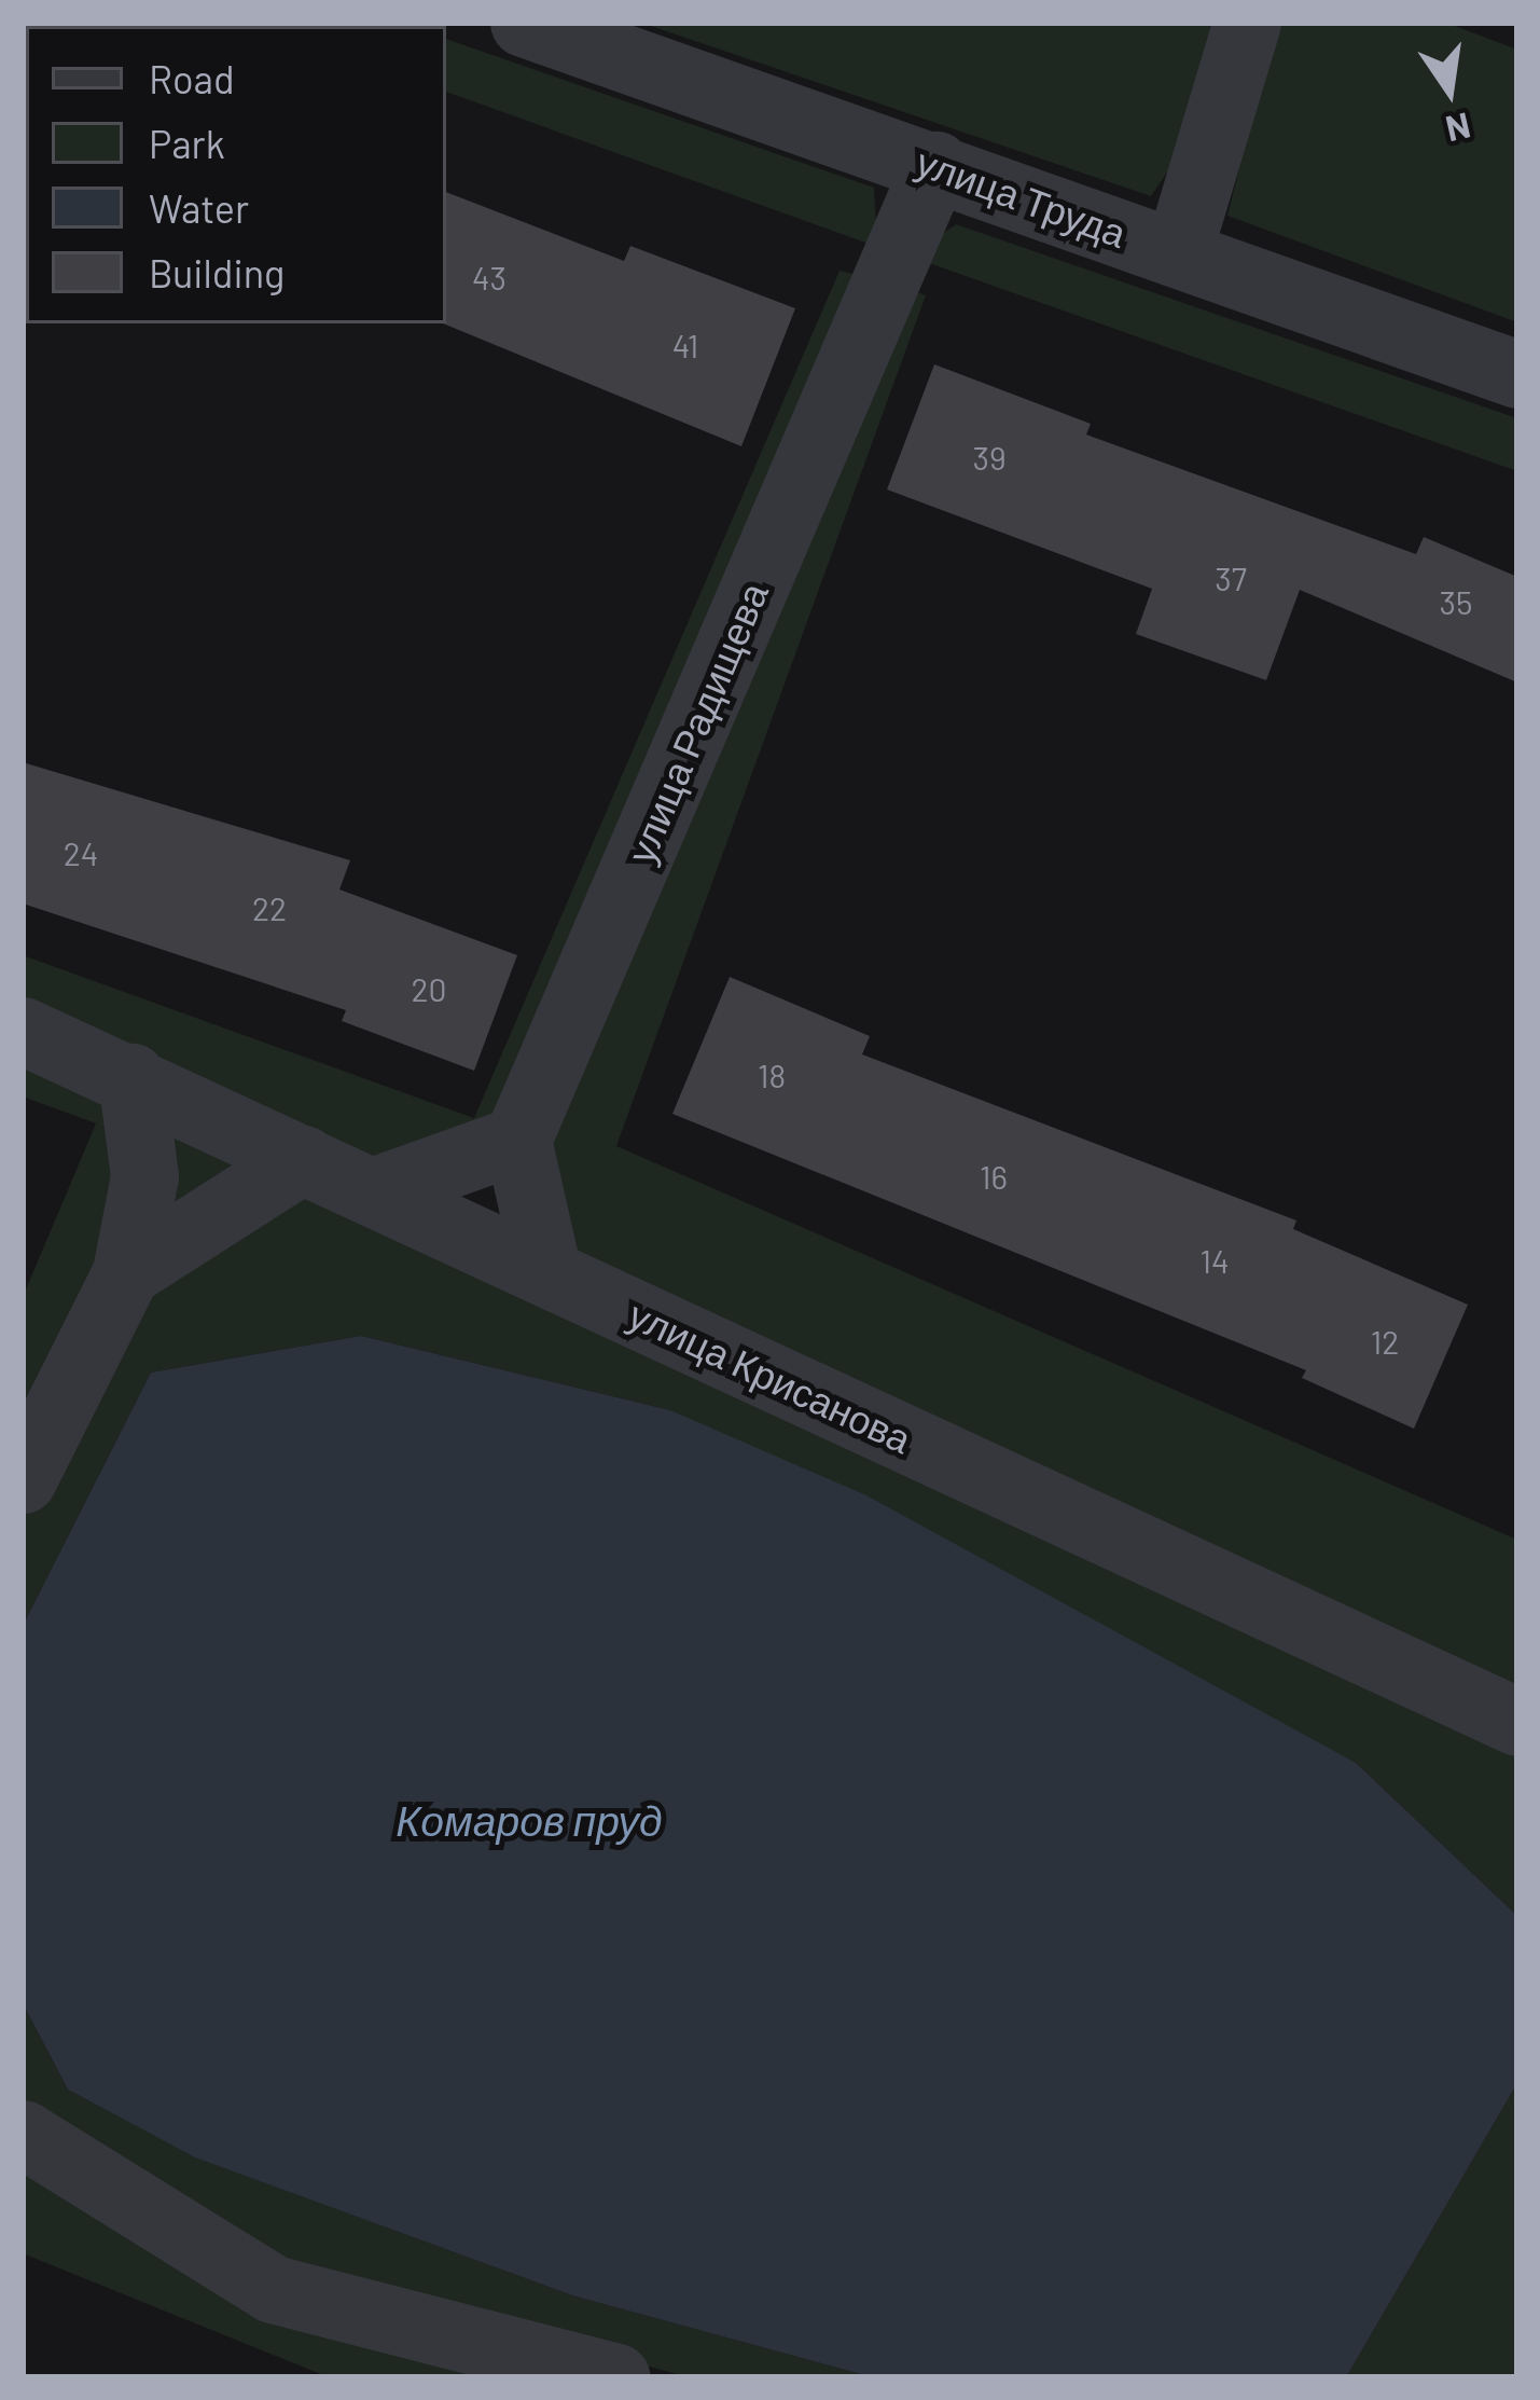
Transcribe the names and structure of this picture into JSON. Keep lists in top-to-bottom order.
{
  "streets": {
    "street": ["улица Труда", "улица Радищева", "улица Крисанова"]
  },
  "crossings": [
    ["улица Труда", "улица Радищева"]
  ],
  "water": ["Комаров пруд"],
  "house_numbers": [
    "43",
    "41",
    "39",
    "37",
    "35",
    "24",
    "22",
    "20",
    "18",
    "16",
    "14",
    "12"
  ],
  "legend": [
    "Road",
    "Park",
    "Water",
    "Building"
  ],
  "north": "bottom"
}
